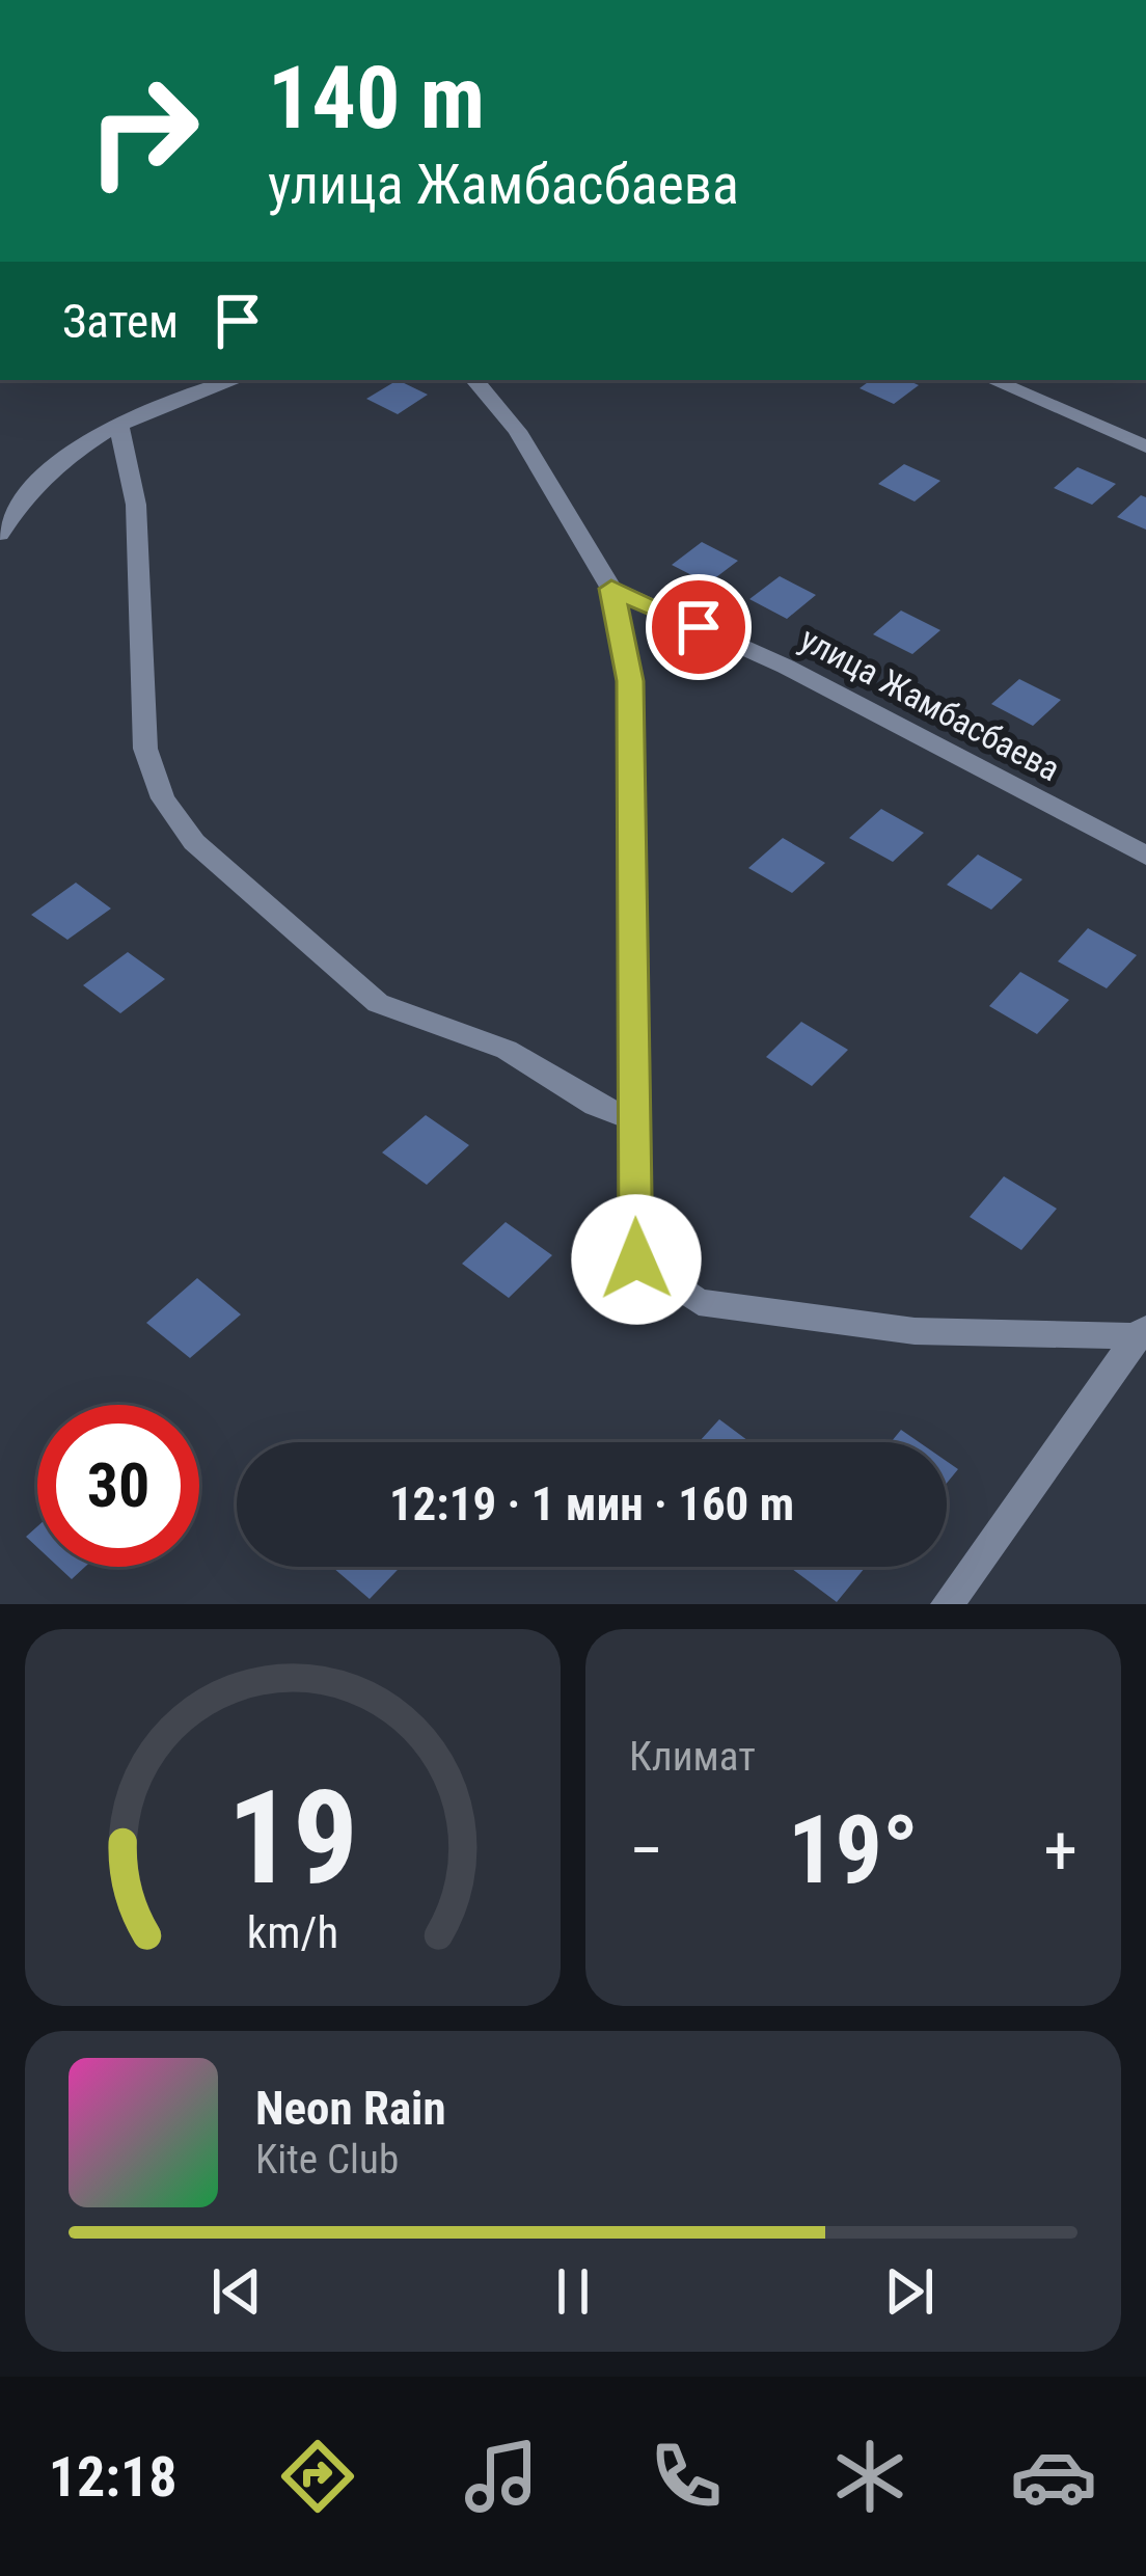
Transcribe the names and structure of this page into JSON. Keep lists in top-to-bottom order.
{
  "streets": {
    "street": ["улица Жамбасбаева"]
  },
  "page": {
    "turn": ["140 m", "улица Жамбасбаева"],
    "then": "Затем",
    "limit": "30",
    "trip": "12:19 · 1 мин · 160 m",
    "tile": "Климат",
    "heat": ["−", "19°", "+"],
    "song": ["Neon Rain", "Kite Club"],
    "tabs": "12:18",
    "gauge": ["19", "km/h"]
  }
}
